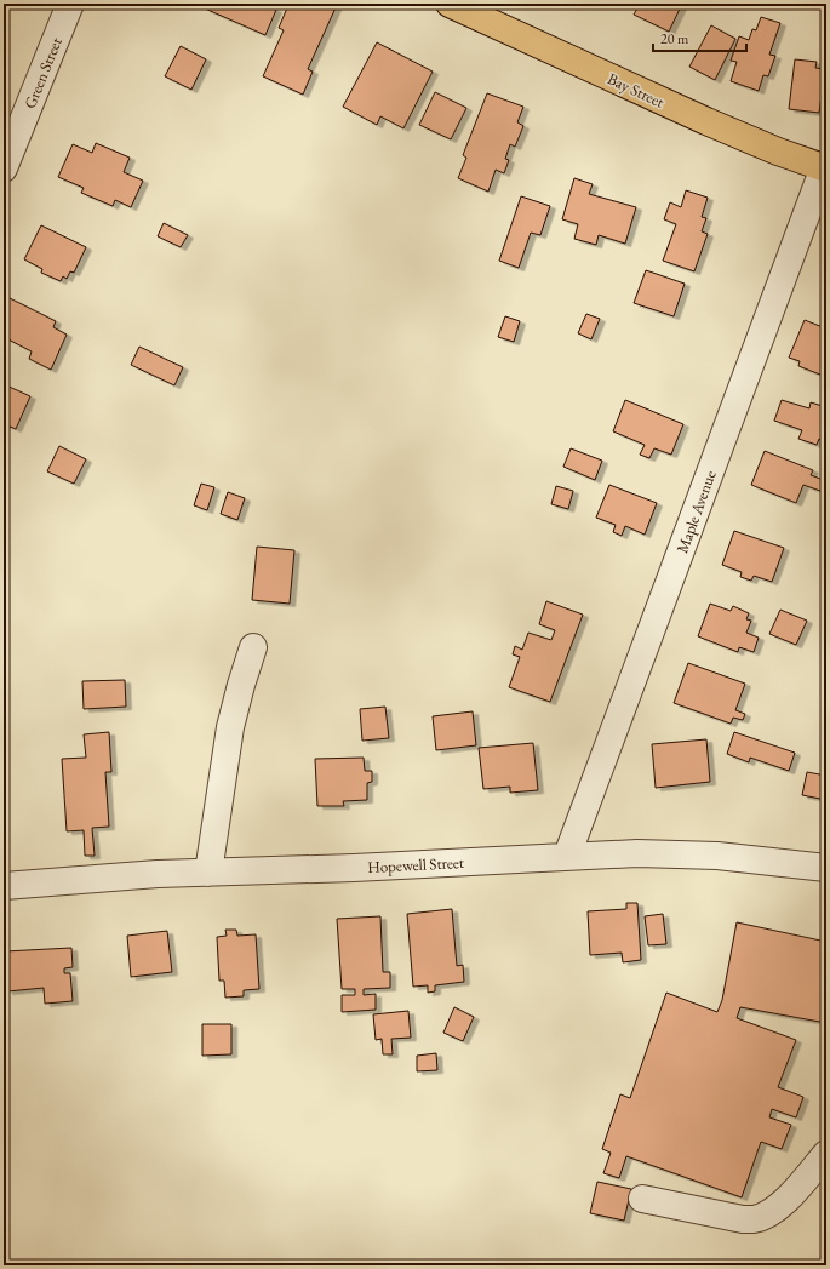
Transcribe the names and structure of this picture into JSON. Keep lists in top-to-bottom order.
{
  "streets": {
    "main road": ["Bay Street"],
    "street": ["Green Street", "Maple Avenue", "Hopewell Street"]
  },
  "crossings": [
    ["Bay Street", "Maple Avenue"],
    ["Maple Avenue", "Hopewell Street"]
  ],
  "scale_bar": "20 m"
}
